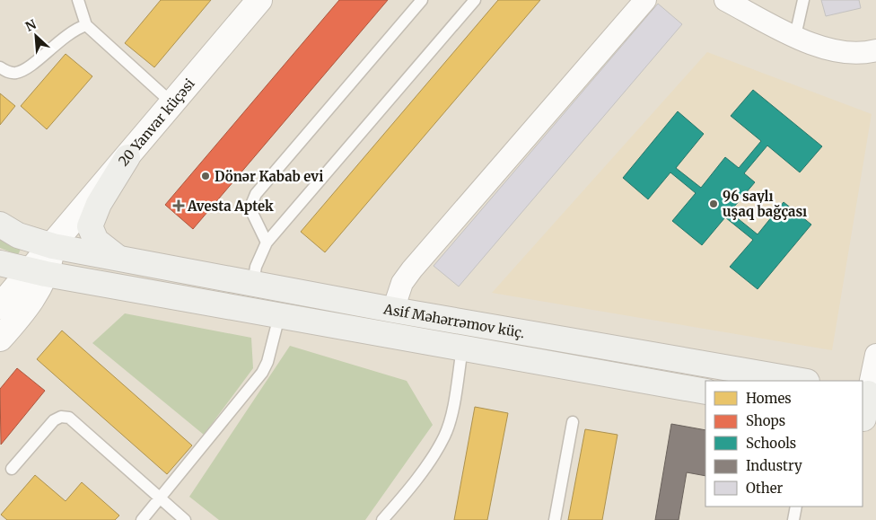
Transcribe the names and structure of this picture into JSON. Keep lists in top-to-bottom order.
{
  "streets": {
    "main road": ["Asif Məhərrəmov küç."],
    "street": ["20 Yanvar küçəsi"]
  },
  "crossings": [
    ["20 Yanvar küçəsi", "Asif Məhərrəmov küç."]
  ],
  "places": {
    "other": ["Dönər Kabab evi", "96 saylı uşaq bağçası"],
    "health": ["Avesta Aptek"]
  },
  "legend": [
    "Homes",
    "Shops",
    "Schools",
    "Industry",
    "Other"
  ],
  "north": "top left"
}
